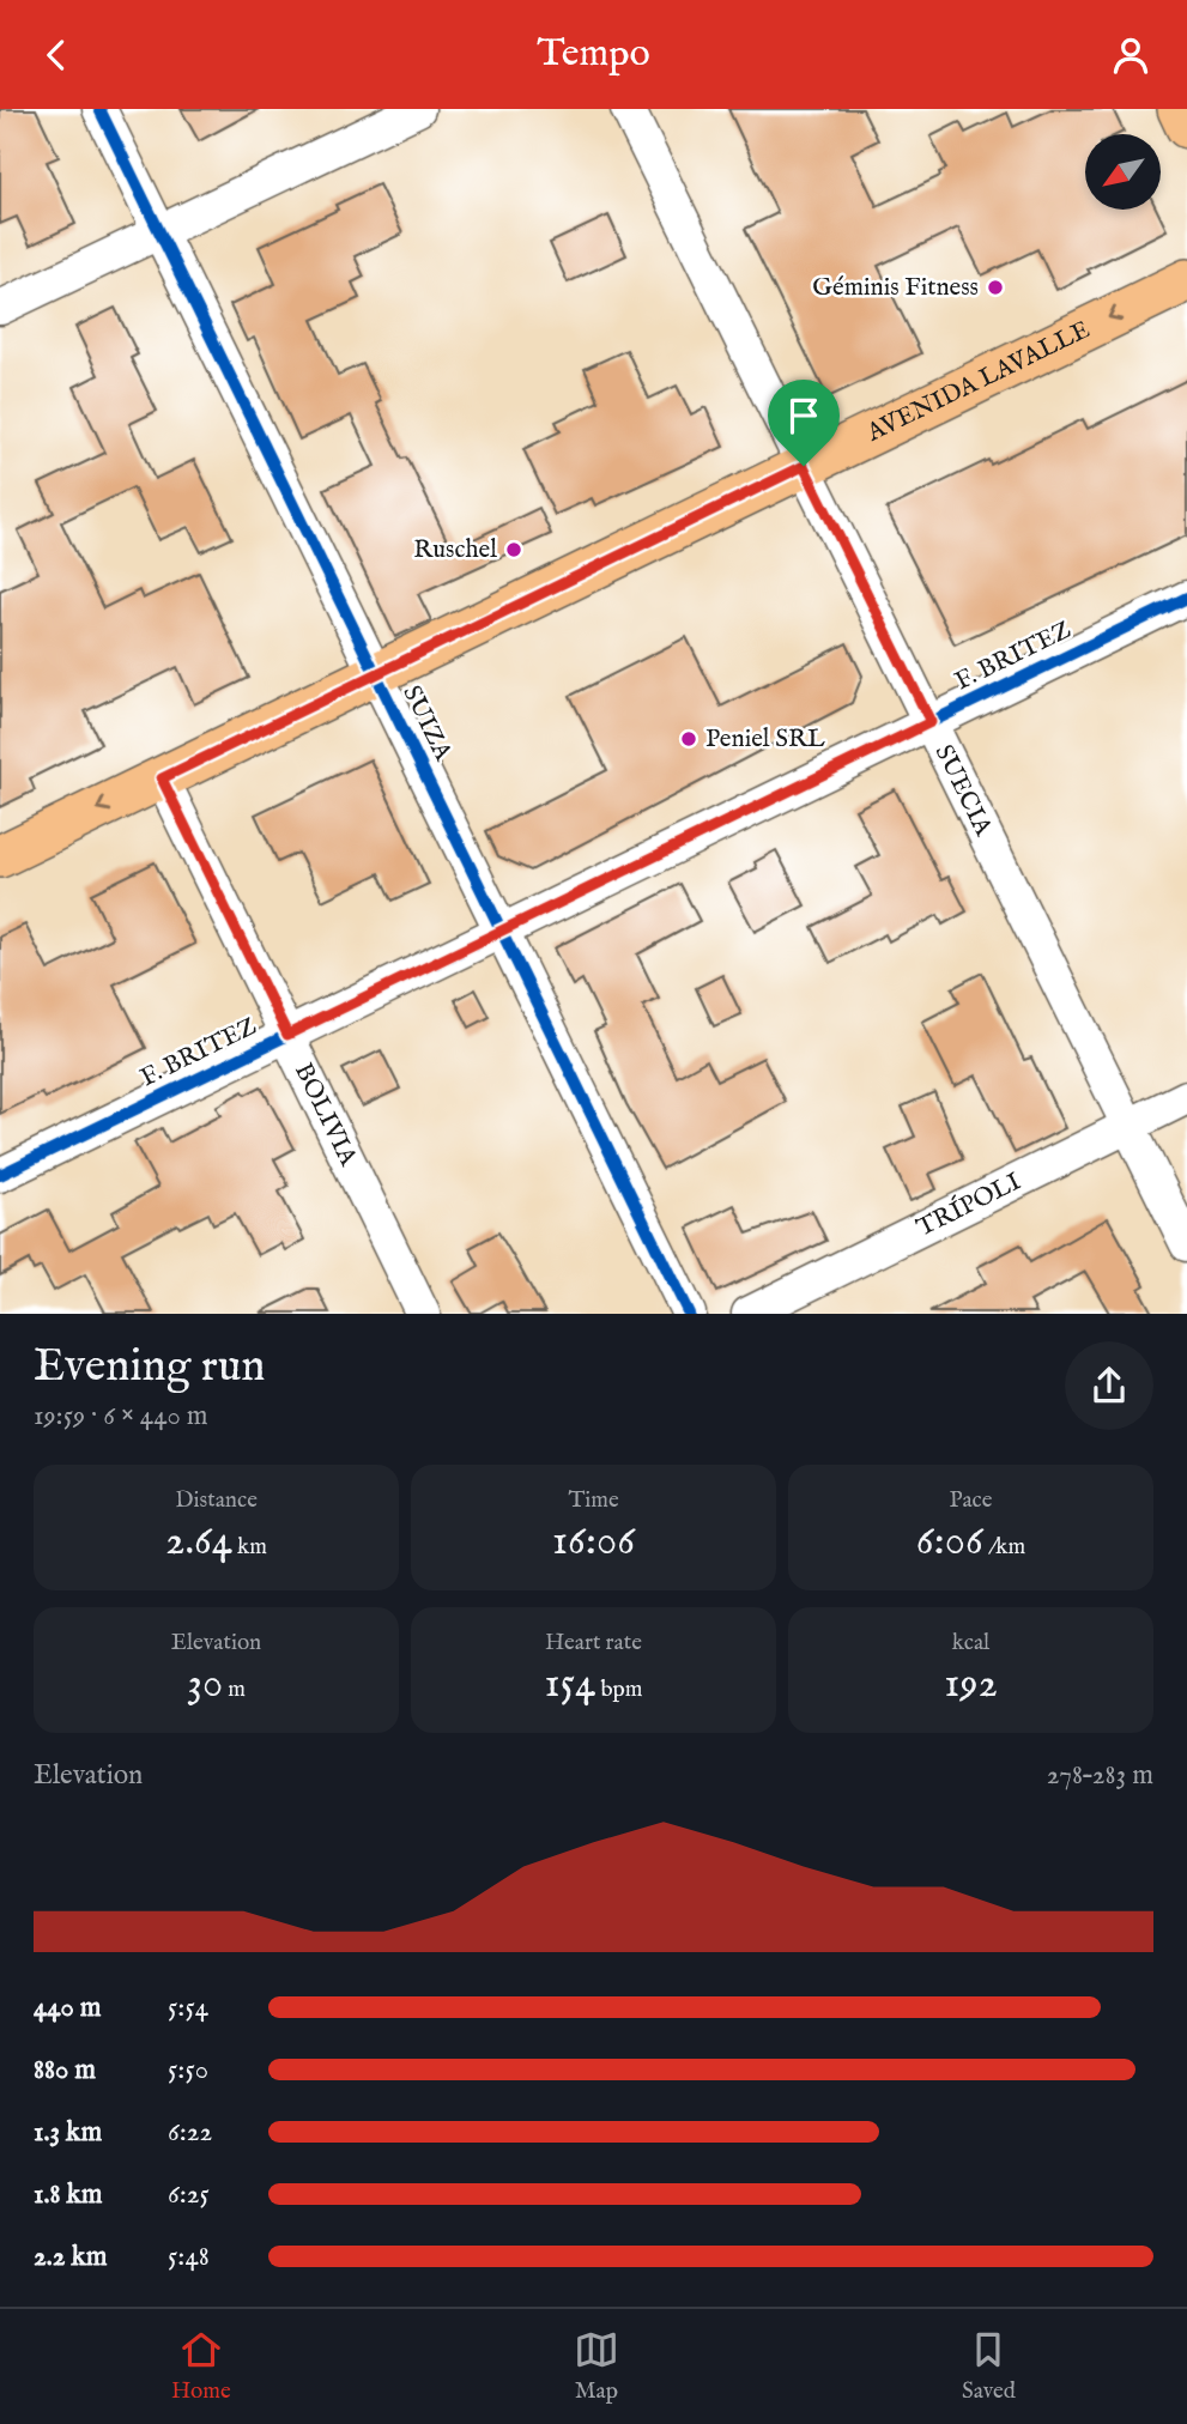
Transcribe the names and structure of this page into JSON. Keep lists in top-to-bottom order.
{
  "streets": {
    "main road": ["AVENIDA LAVALLE"],
    "street": [
      "F. BRITEZ",
      "SUIZA",
      "SUECIA",
      "BOLIVIA",
      "TRÍPOLI"
    ]
  },
  "crossings": [
    ["AVENIDA LAVALLE", "SUIZA"],
    ["AVENIDA LAVALLE", "SUECIA"],
    ["AVENIDA LAVALLE", "BOLIVIA"],
    ["F. BRITEZ", "SUIZA"],
    ["F. BRITEZ", "SUECIA"],
    ["F. BRITEZ", "BOLIVIA"],
    ["SUECIA", "TRÍPOLI"]
  ],
  "one_way": ["AVENIDA LAVALLE"],
  "places": ["Géminis Fitness", "Ruschel", "Peniel SRL"],
  "north": "bottom left",
  "page": {
    "header": "Tempo",
    "heading": ["Evening run", "19:59 · 6 × 440 m"],
    "stats": [
      ["Distance", "2.64 km"],
      ["Time", "16:06"],
      ["Pace", "6:06 /km"],
      ["Elevation", "30 m"],
      ["Heart rate", "154 bpm"],
      ["kcal", "192"]
    ],
    "chart": ["Elevation", "278–283 m"],
    "list": [
      {
        "name": "440 m",
        "note": "5:54"
      },
      {
        "name": "880 m",
        "note": "5:50"
      },
      {
        "name": "1.3 km",
        "note": "6:22"
      },
      {
        "name": "1.8 km",
        "note": "6:25"
      },
      {
        "name": "2.2 km",
        "note": "5:48"
      }
    ],
    "tabs": ["Home", "Map", "Saved"]
  }
}
